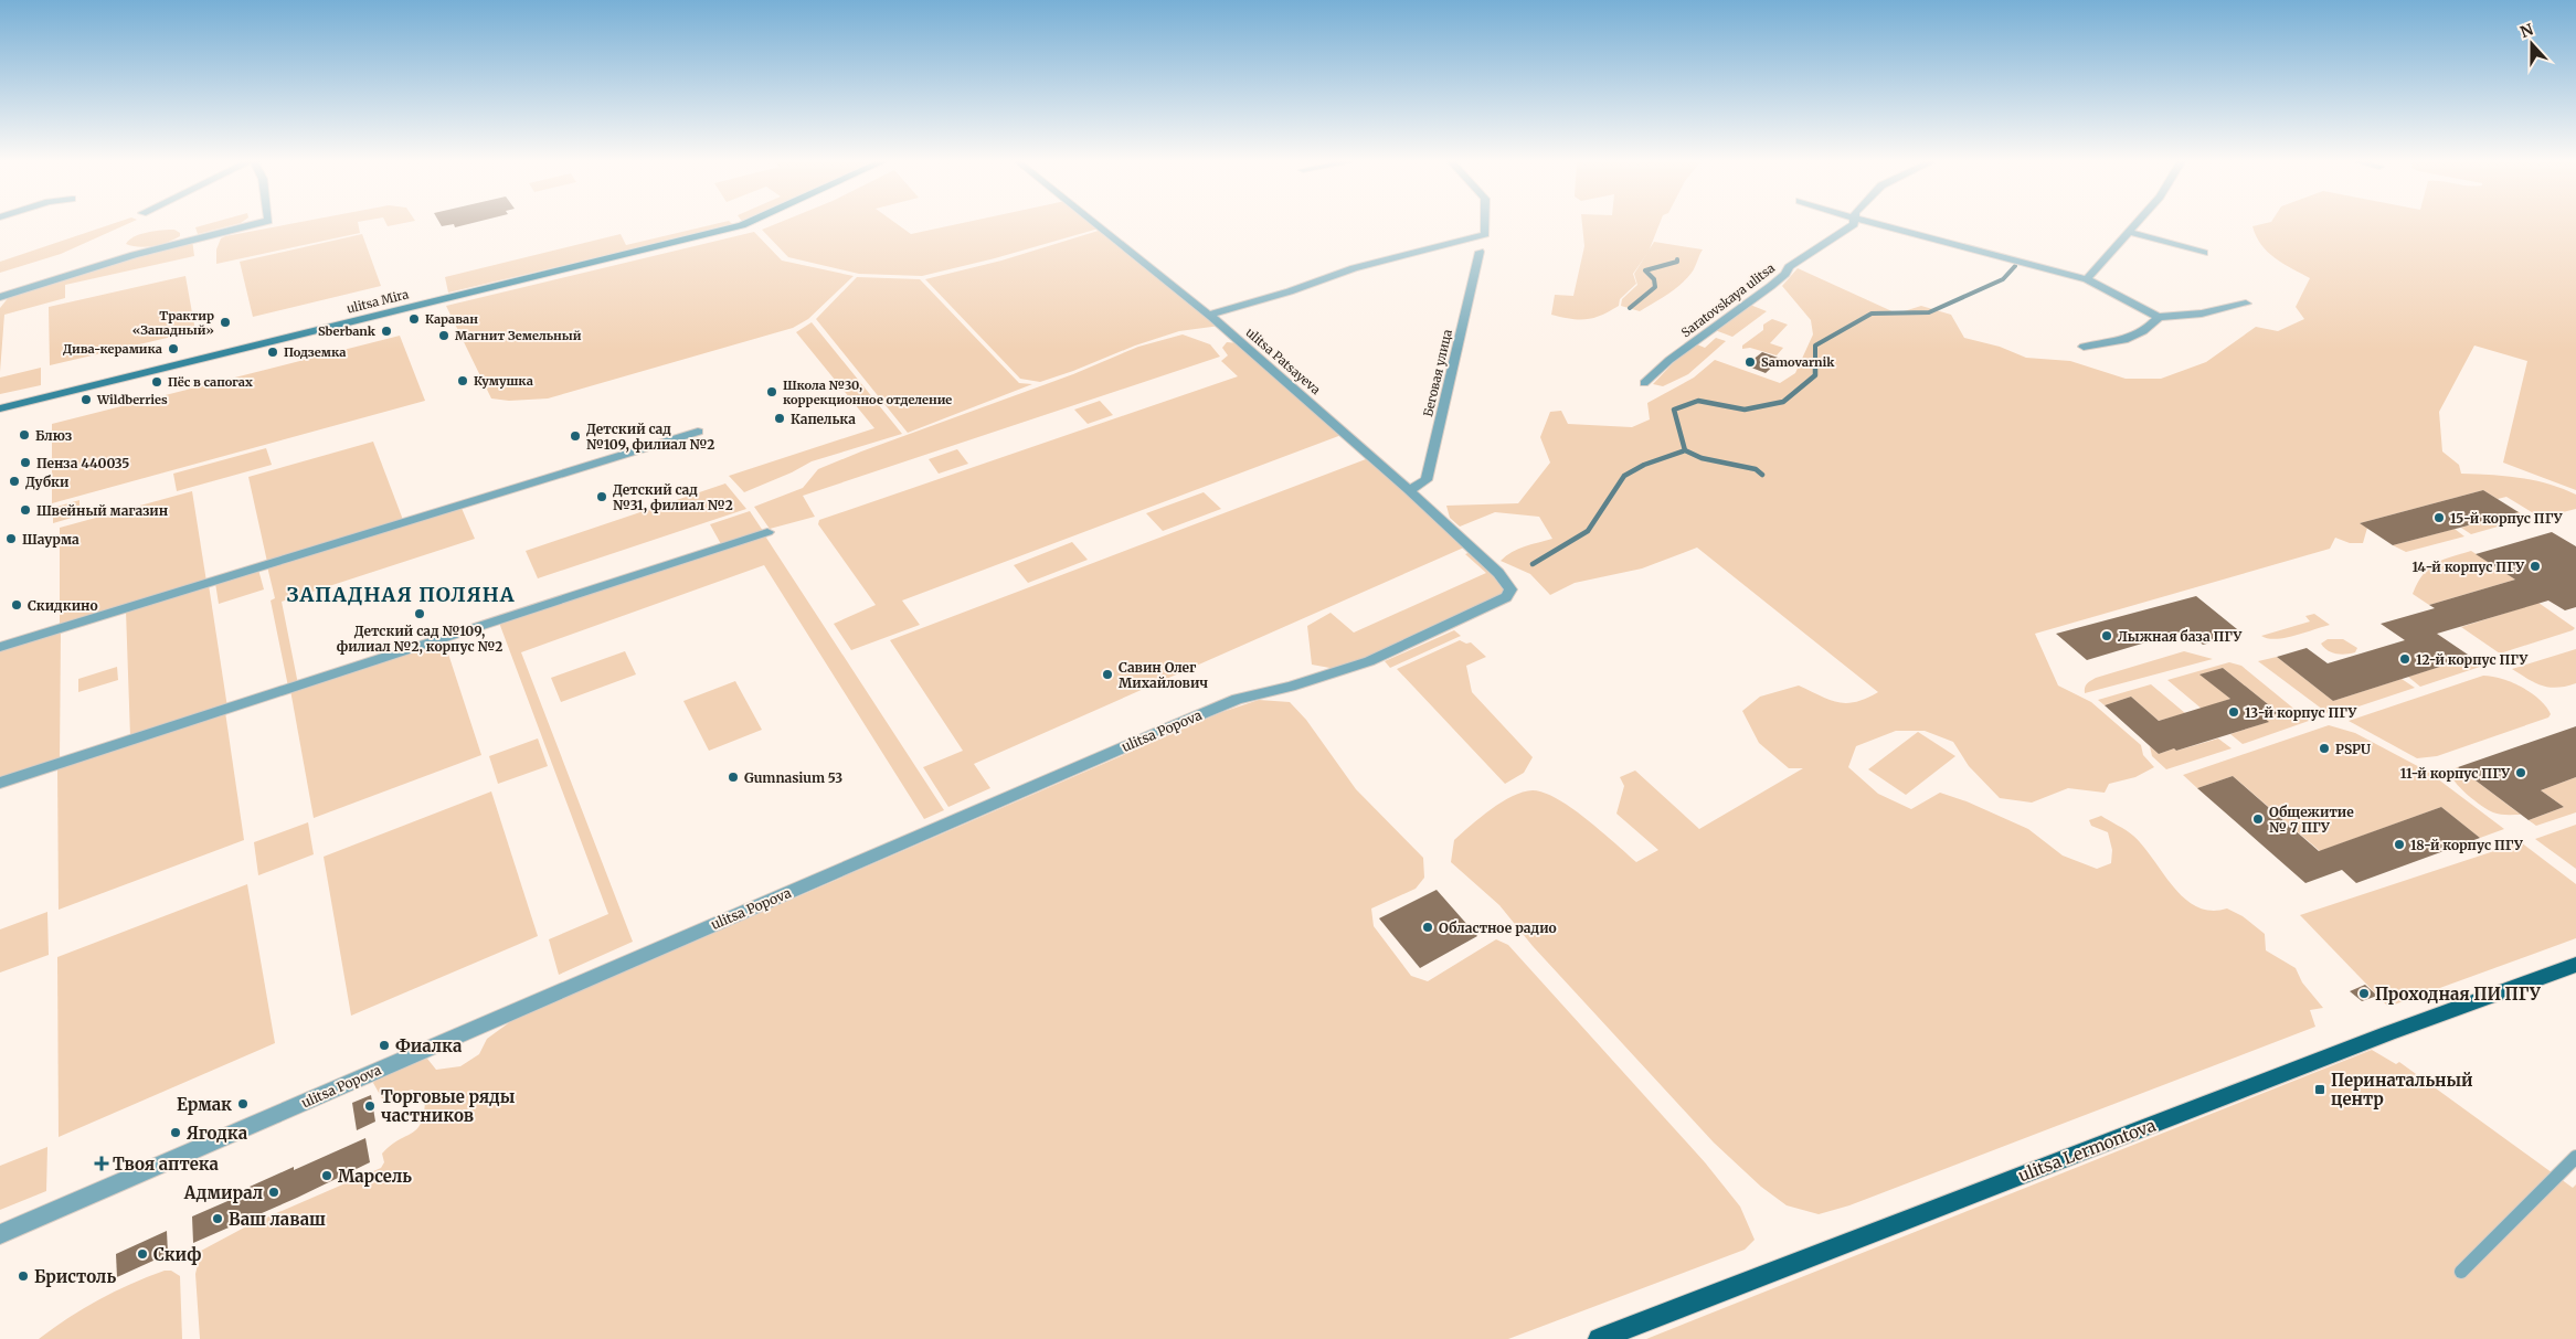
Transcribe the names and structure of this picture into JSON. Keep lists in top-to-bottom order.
{
  "streets": {
    "main road": ["ulitsa Mira", "ulitsa Lermontova"],
    "street": [
      "Saratovskaya ulitsa",
      "ulitsa Patsayeva",
      "Беговая улица",
      "ulitsa Popova"
    ]
  },
  "crossings": [
    ["ulitsa Patsayeva", "Беговая улица"],
    ["ulitsa Patsayeva", "ulitsa Popova"]
  ],
  "districts": ["ЗАПАДНАЯ ПОЛЯНА"],
  "places": {
    "other": [
      "Караван",
      "Трактир «Западный»",
      "Sberbank",
      "Магнит Земельный",
      "Дива-керамика",
      "Подземка",
      "Samovarnik",
      "Кумушка",
      "Пёс в сапогах",
      "Школа №30, коррекционное отделение",
      "Wildberries",
      "Капелька",
      "Блюз",
      "Детский сад №109, филиал №2",
      "Пенза 440035",
      "Дубки",
      "Детский сад №31, филиал №2",
      "Швейный магазин",
      "15-й корпус ПГУ",
      "Шаурма",
      "14-й корпус ПГУ",
      "Скидкино",
      "Детский сад №109, филиал №2, корпус №2",
      "Лыжная база ПГУ",
      "12-й корпус ПГУ",
      "Савин Олег Михайлович",
      "13-й корпус ПГУ",
      "PSPU",
      "11-й корпус ПГУ",
      "Gumnasium 53",
      "Общежитие № 7 ПГУ",
      "18-й корпус ПГУ",
      "Областное радио",
      "Проходная ПИ ПГУ",
      "Фиалка",
      "Ермак",
      "Торговые ряды частников",
      "Ягодка",
      "Марсель",
      "Адмирал",
      "Ваш лаваш",
      "Скиф",
      "Бристоль"
    ],
    "transit": ["Перинатальный центр"],
    "health": ["Твоя аптека"]
  },
  "north": "top"
}
